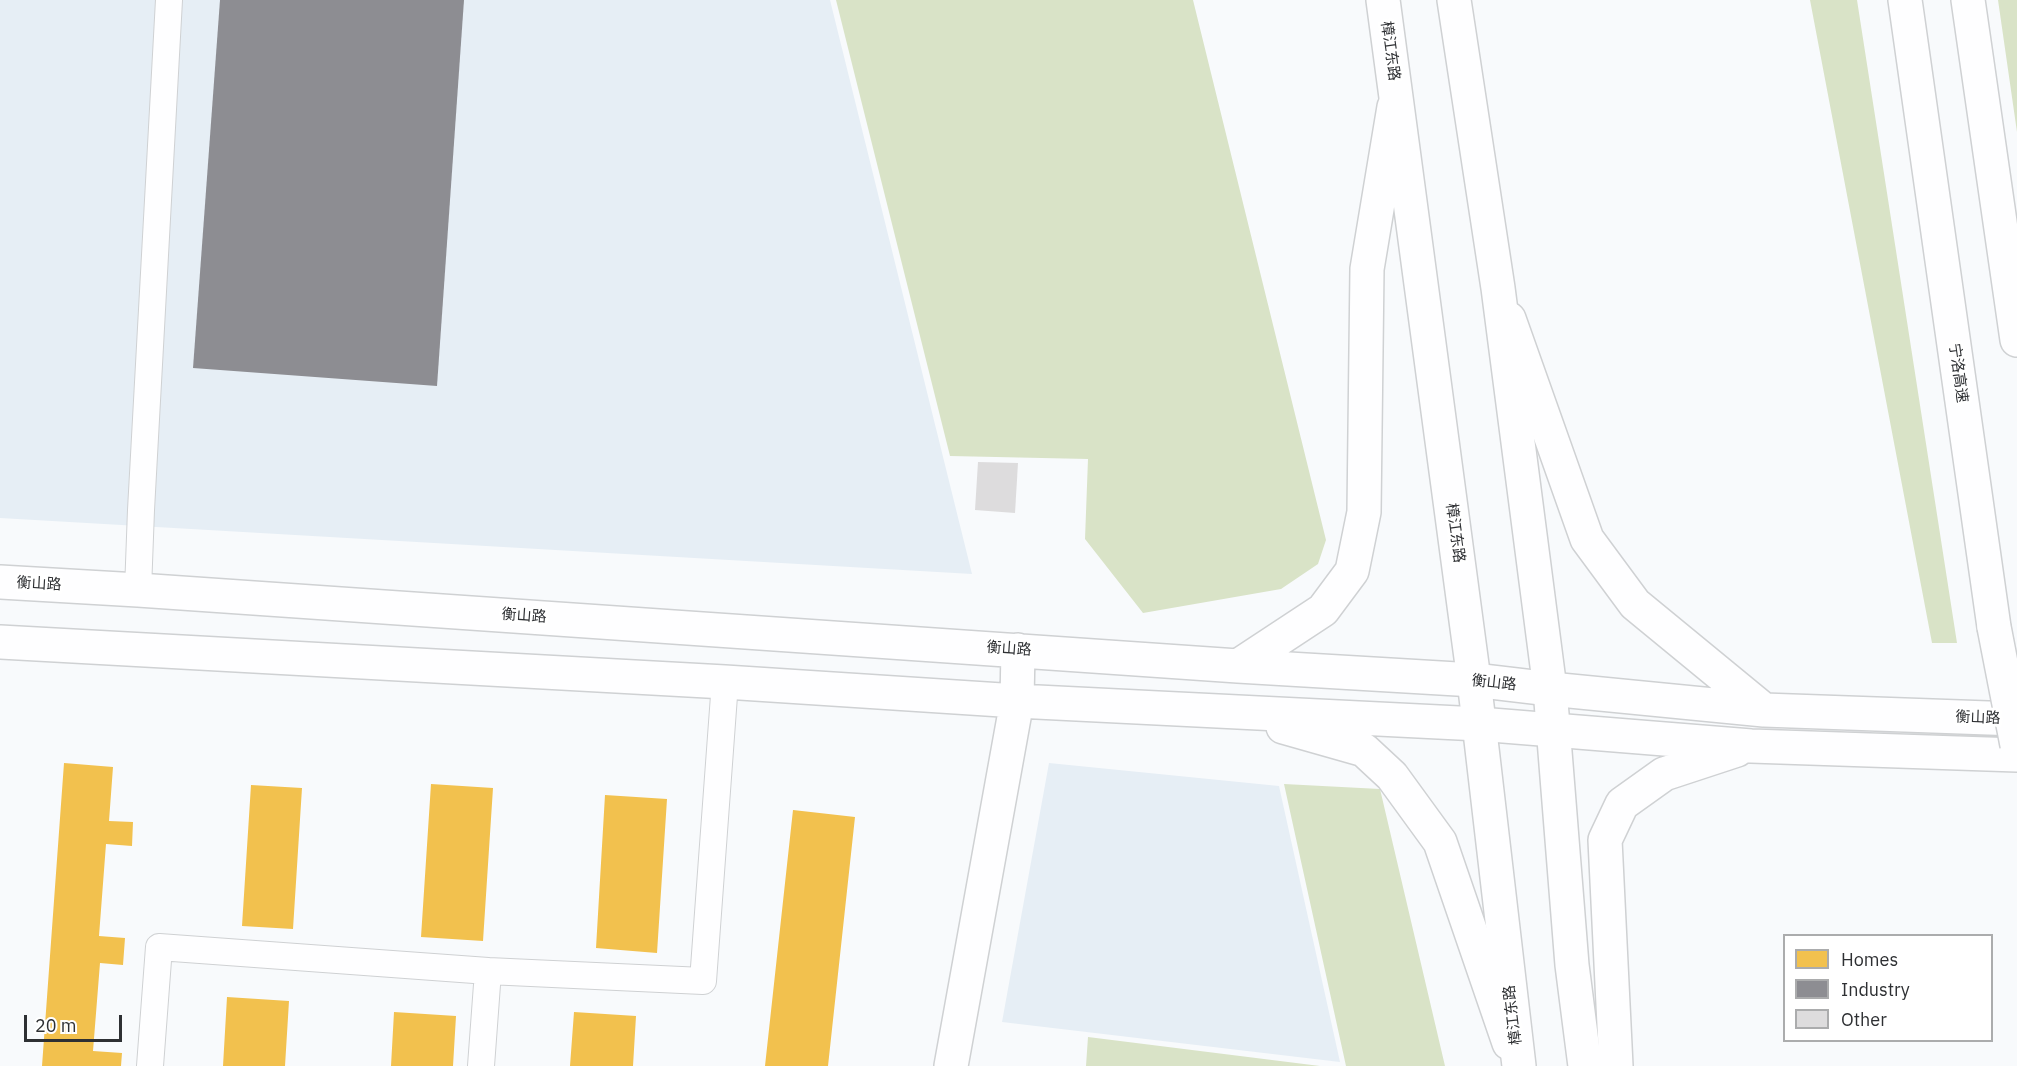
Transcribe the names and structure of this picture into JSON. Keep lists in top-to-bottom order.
{
  "streets": {
    "main road": ["樟江东路", "宁洛高速", "衡山路"]
  },
  "crossings": [
    ["樟江东路", "衡山路"]
  ],
  "legend": ["Homes", "Industry", "Other"],
  "scale_bar": "20 m"
}
